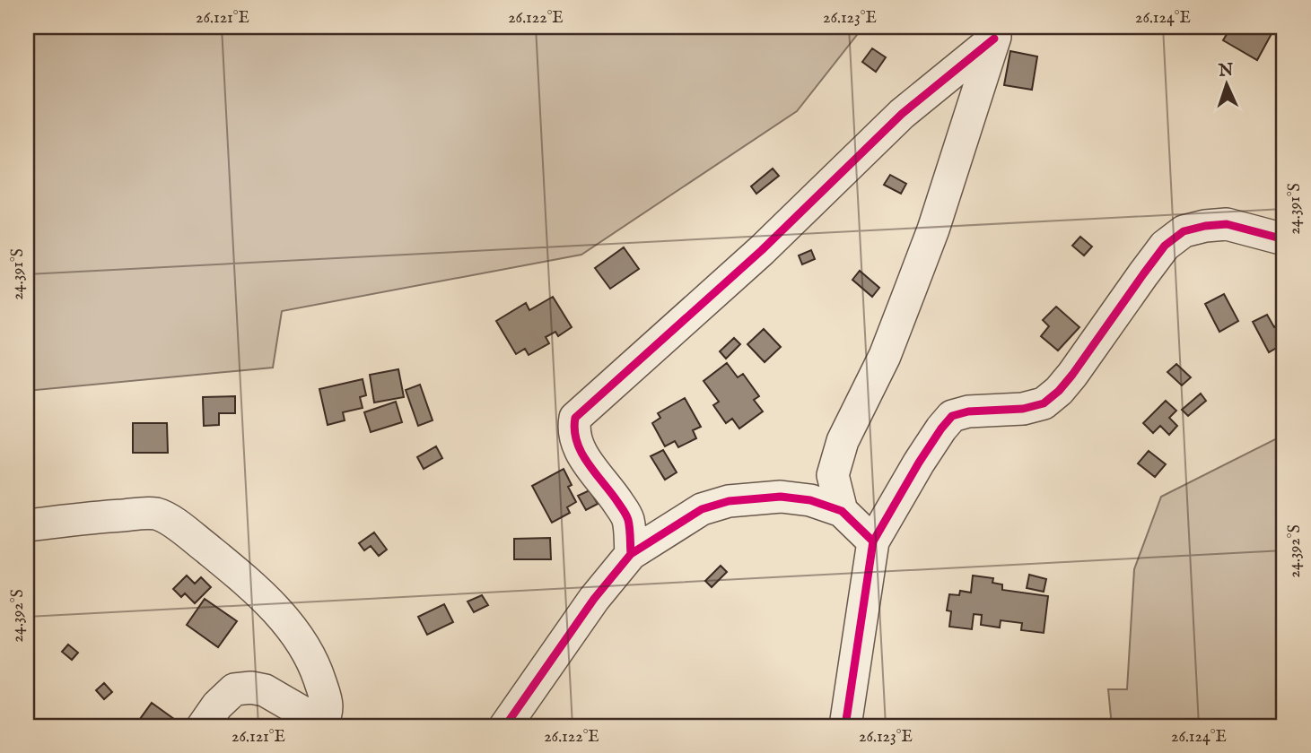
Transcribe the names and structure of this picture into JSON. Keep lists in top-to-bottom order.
{
  "north": "top",
  "coordinates": [
    "26.121°E",
    "26.122°E",
    "26.123°E",
    "26.124°E",
    "24.391°S",
    "24.392°S"
  ]
}
